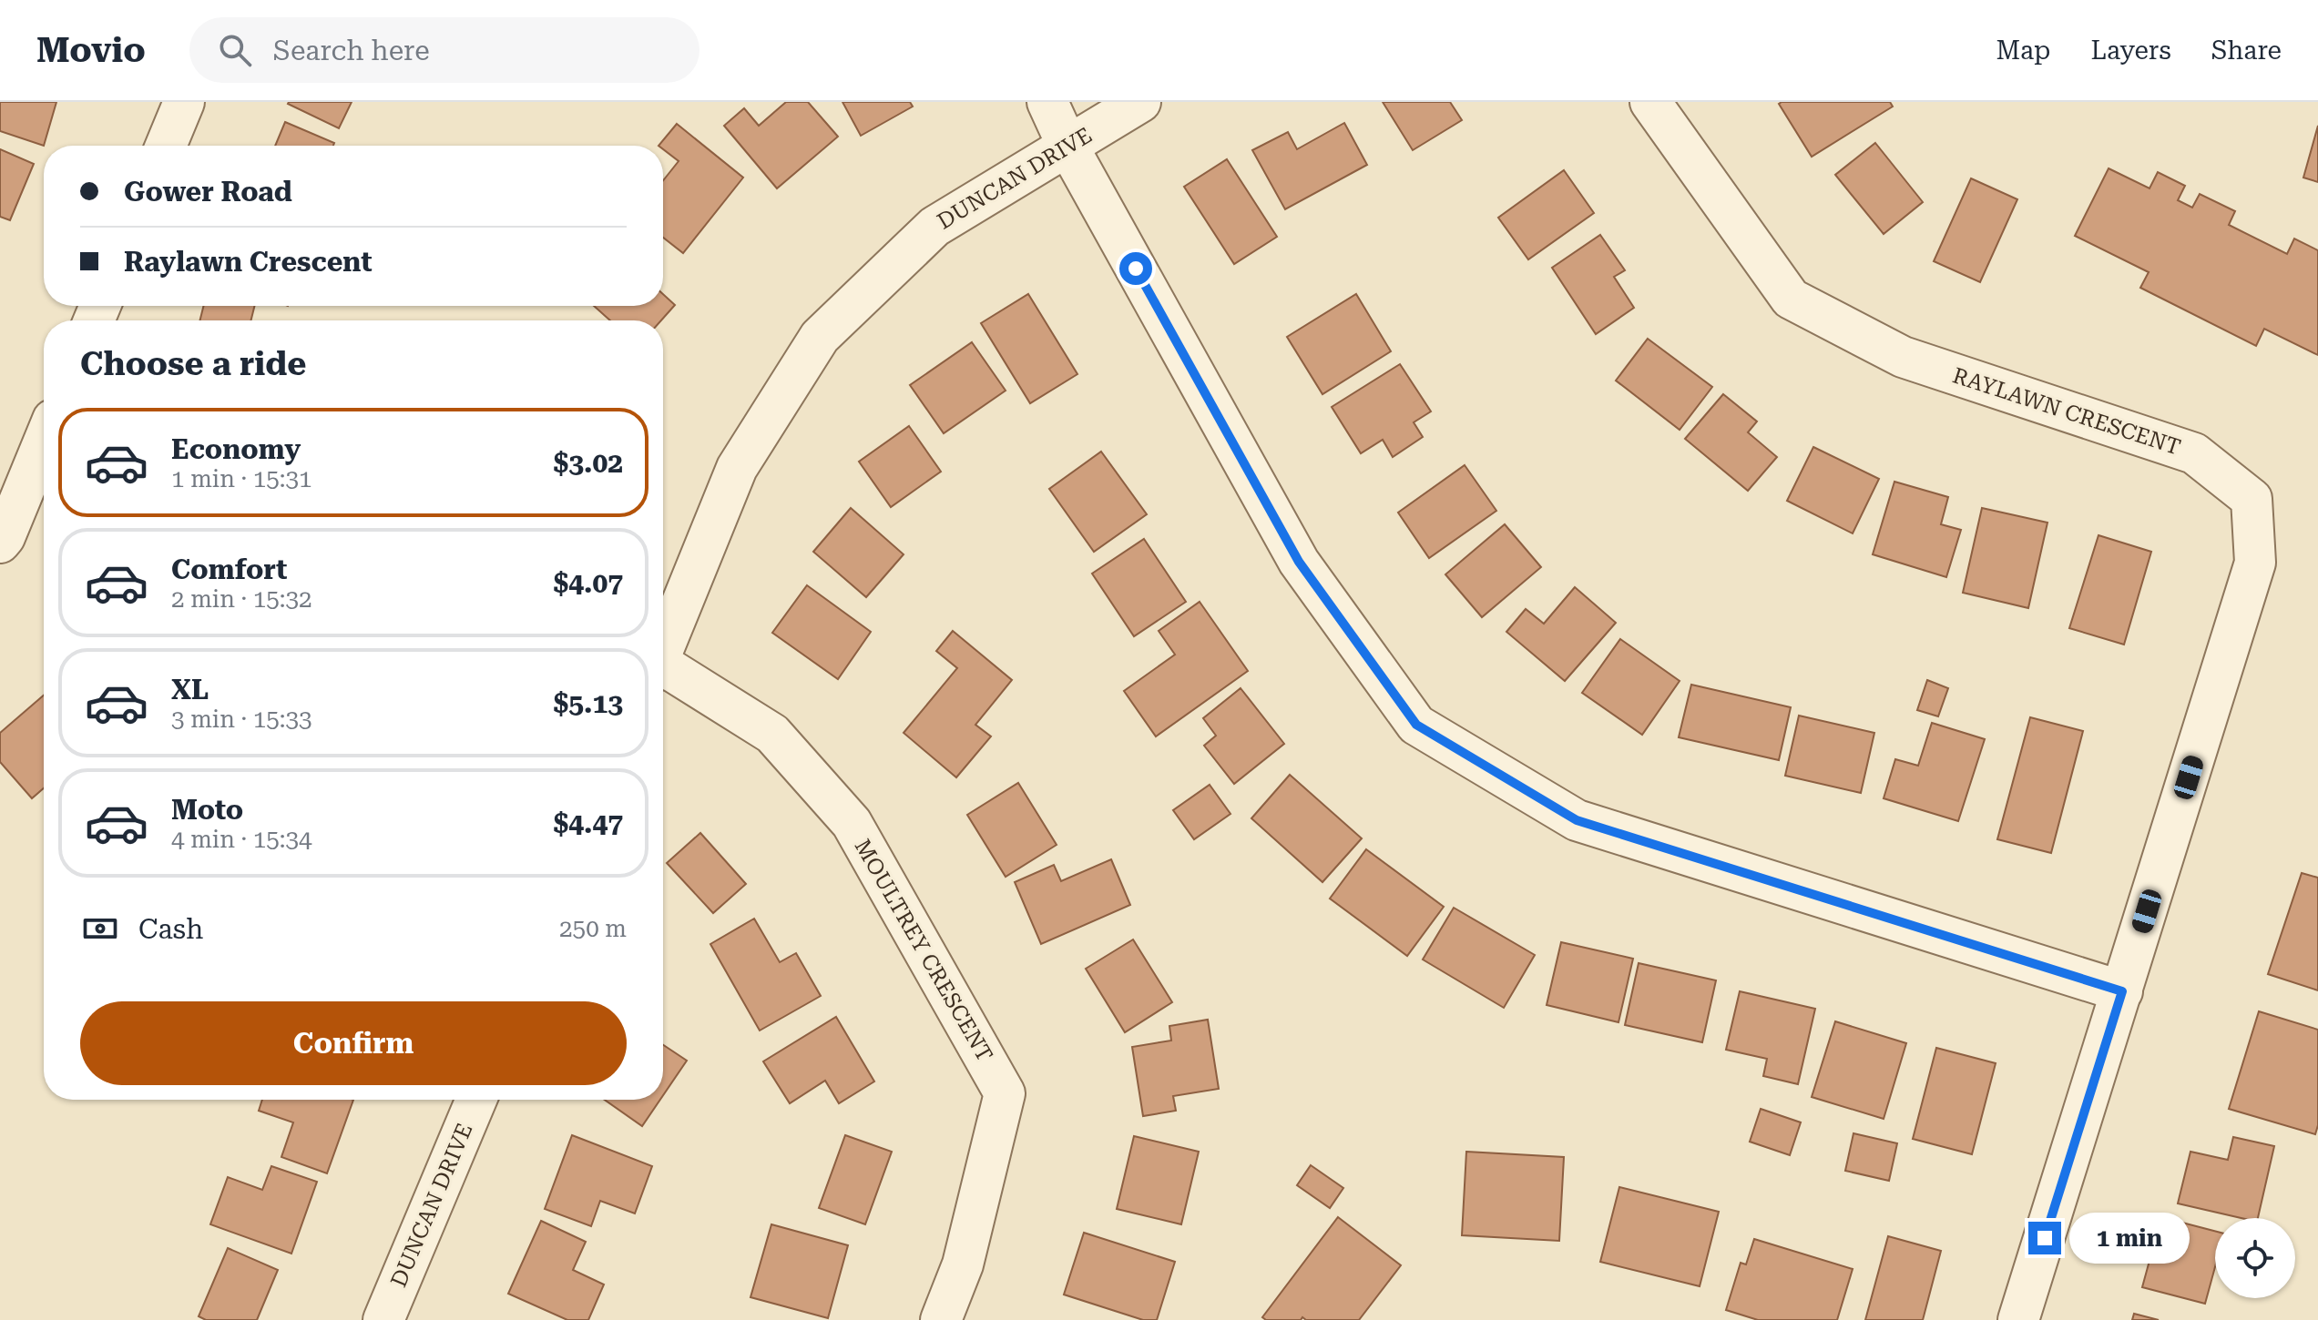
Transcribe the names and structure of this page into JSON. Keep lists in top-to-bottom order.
{
  "streets": {
    "street": ["DUNCAN DRIVE", "RAYLAWN CRESCENT", "MOULTREY CRESCENT"]
  },
  "page": {
    "header": "Movio",
    "search": "Search here",
    "nav": ["Map", "Layers", "Share"],
    "banner": ["Gower Road", "Raylawn Crescent"],
    "heading": "Choose a ride",
    "list": [
      {
        "name": "Economy",
        "note": "1 min · 15:31",
        "value": "$3.02"
      },
      {
        "name": "Comfort",
        "note": "2 min · 15:32",
        "value": "$4.07"
      },
      {
        "name": "XL",
        "note": "3 min · 15:33",
        "value": "$5.13"
      },
      {
        "name": "Moto",
        "note": "4 min · 15:34",
        "value": "$4.47"
      }
    ],
    "pay": ["Cash", "250 m"],
    "buttons": "Confirm",
    "bubble": "1 min"
  }
}
